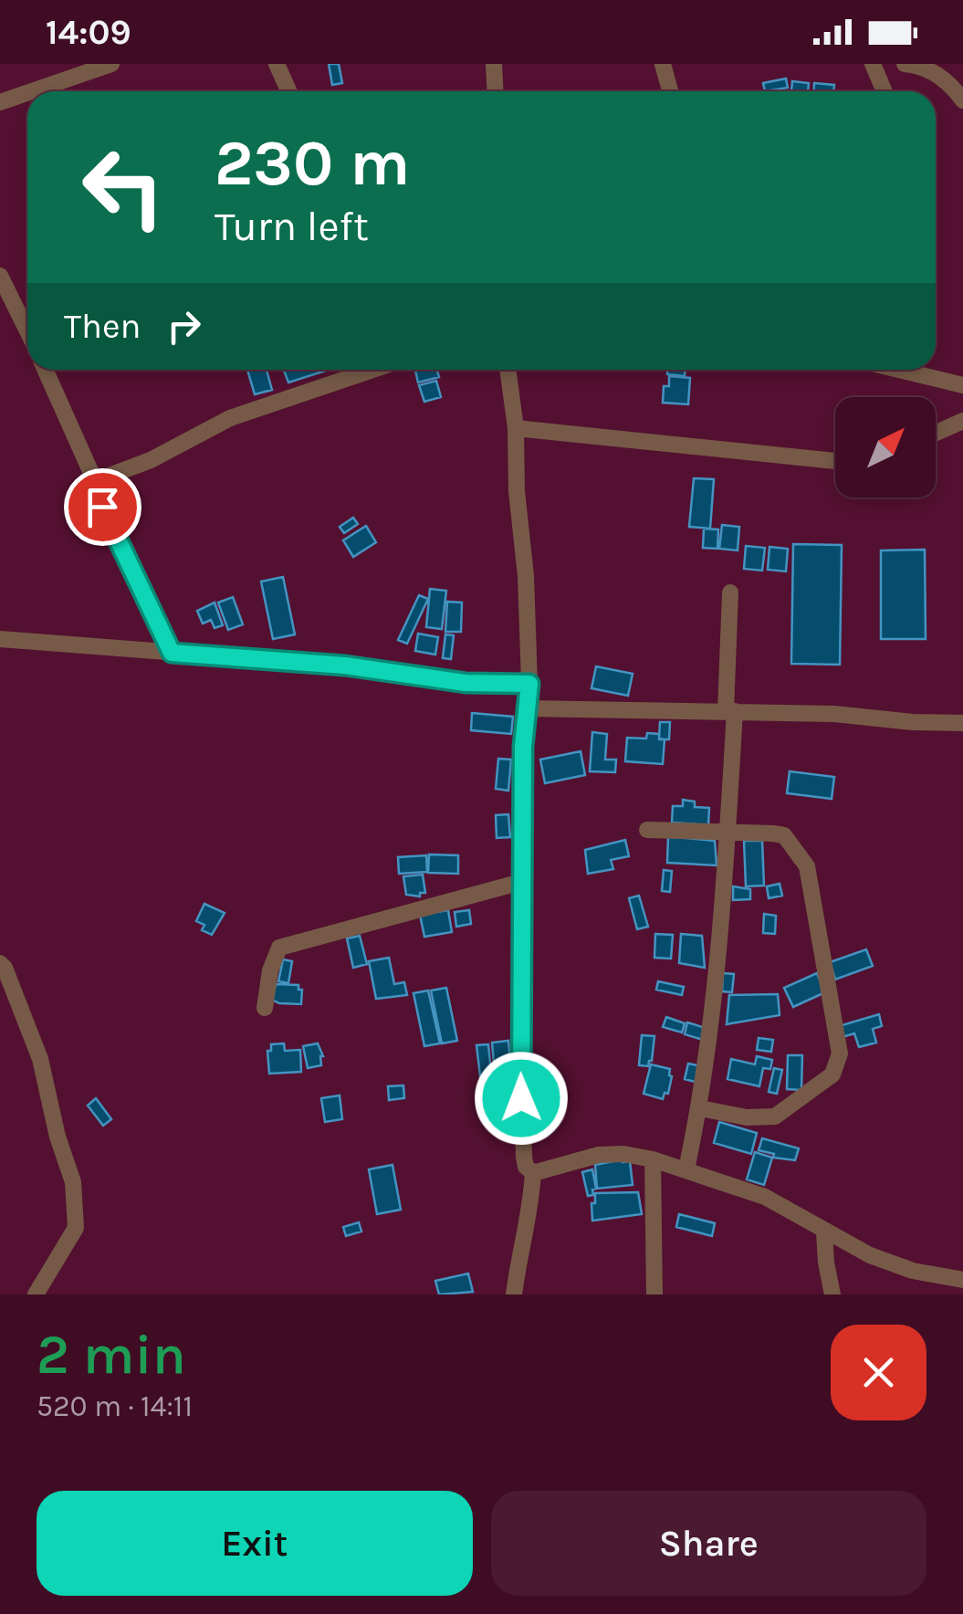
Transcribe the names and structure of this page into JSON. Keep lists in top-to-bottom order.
{
  "north": "top right",
  "page": {
    "status": "14:09",
    "turn": ["230 m", "Turn left"],
    "then": "Then",
    "heading": ["2 min", "520 m · 14:11"],
    "buttons": ["Exit", "Share"]
  }
}
